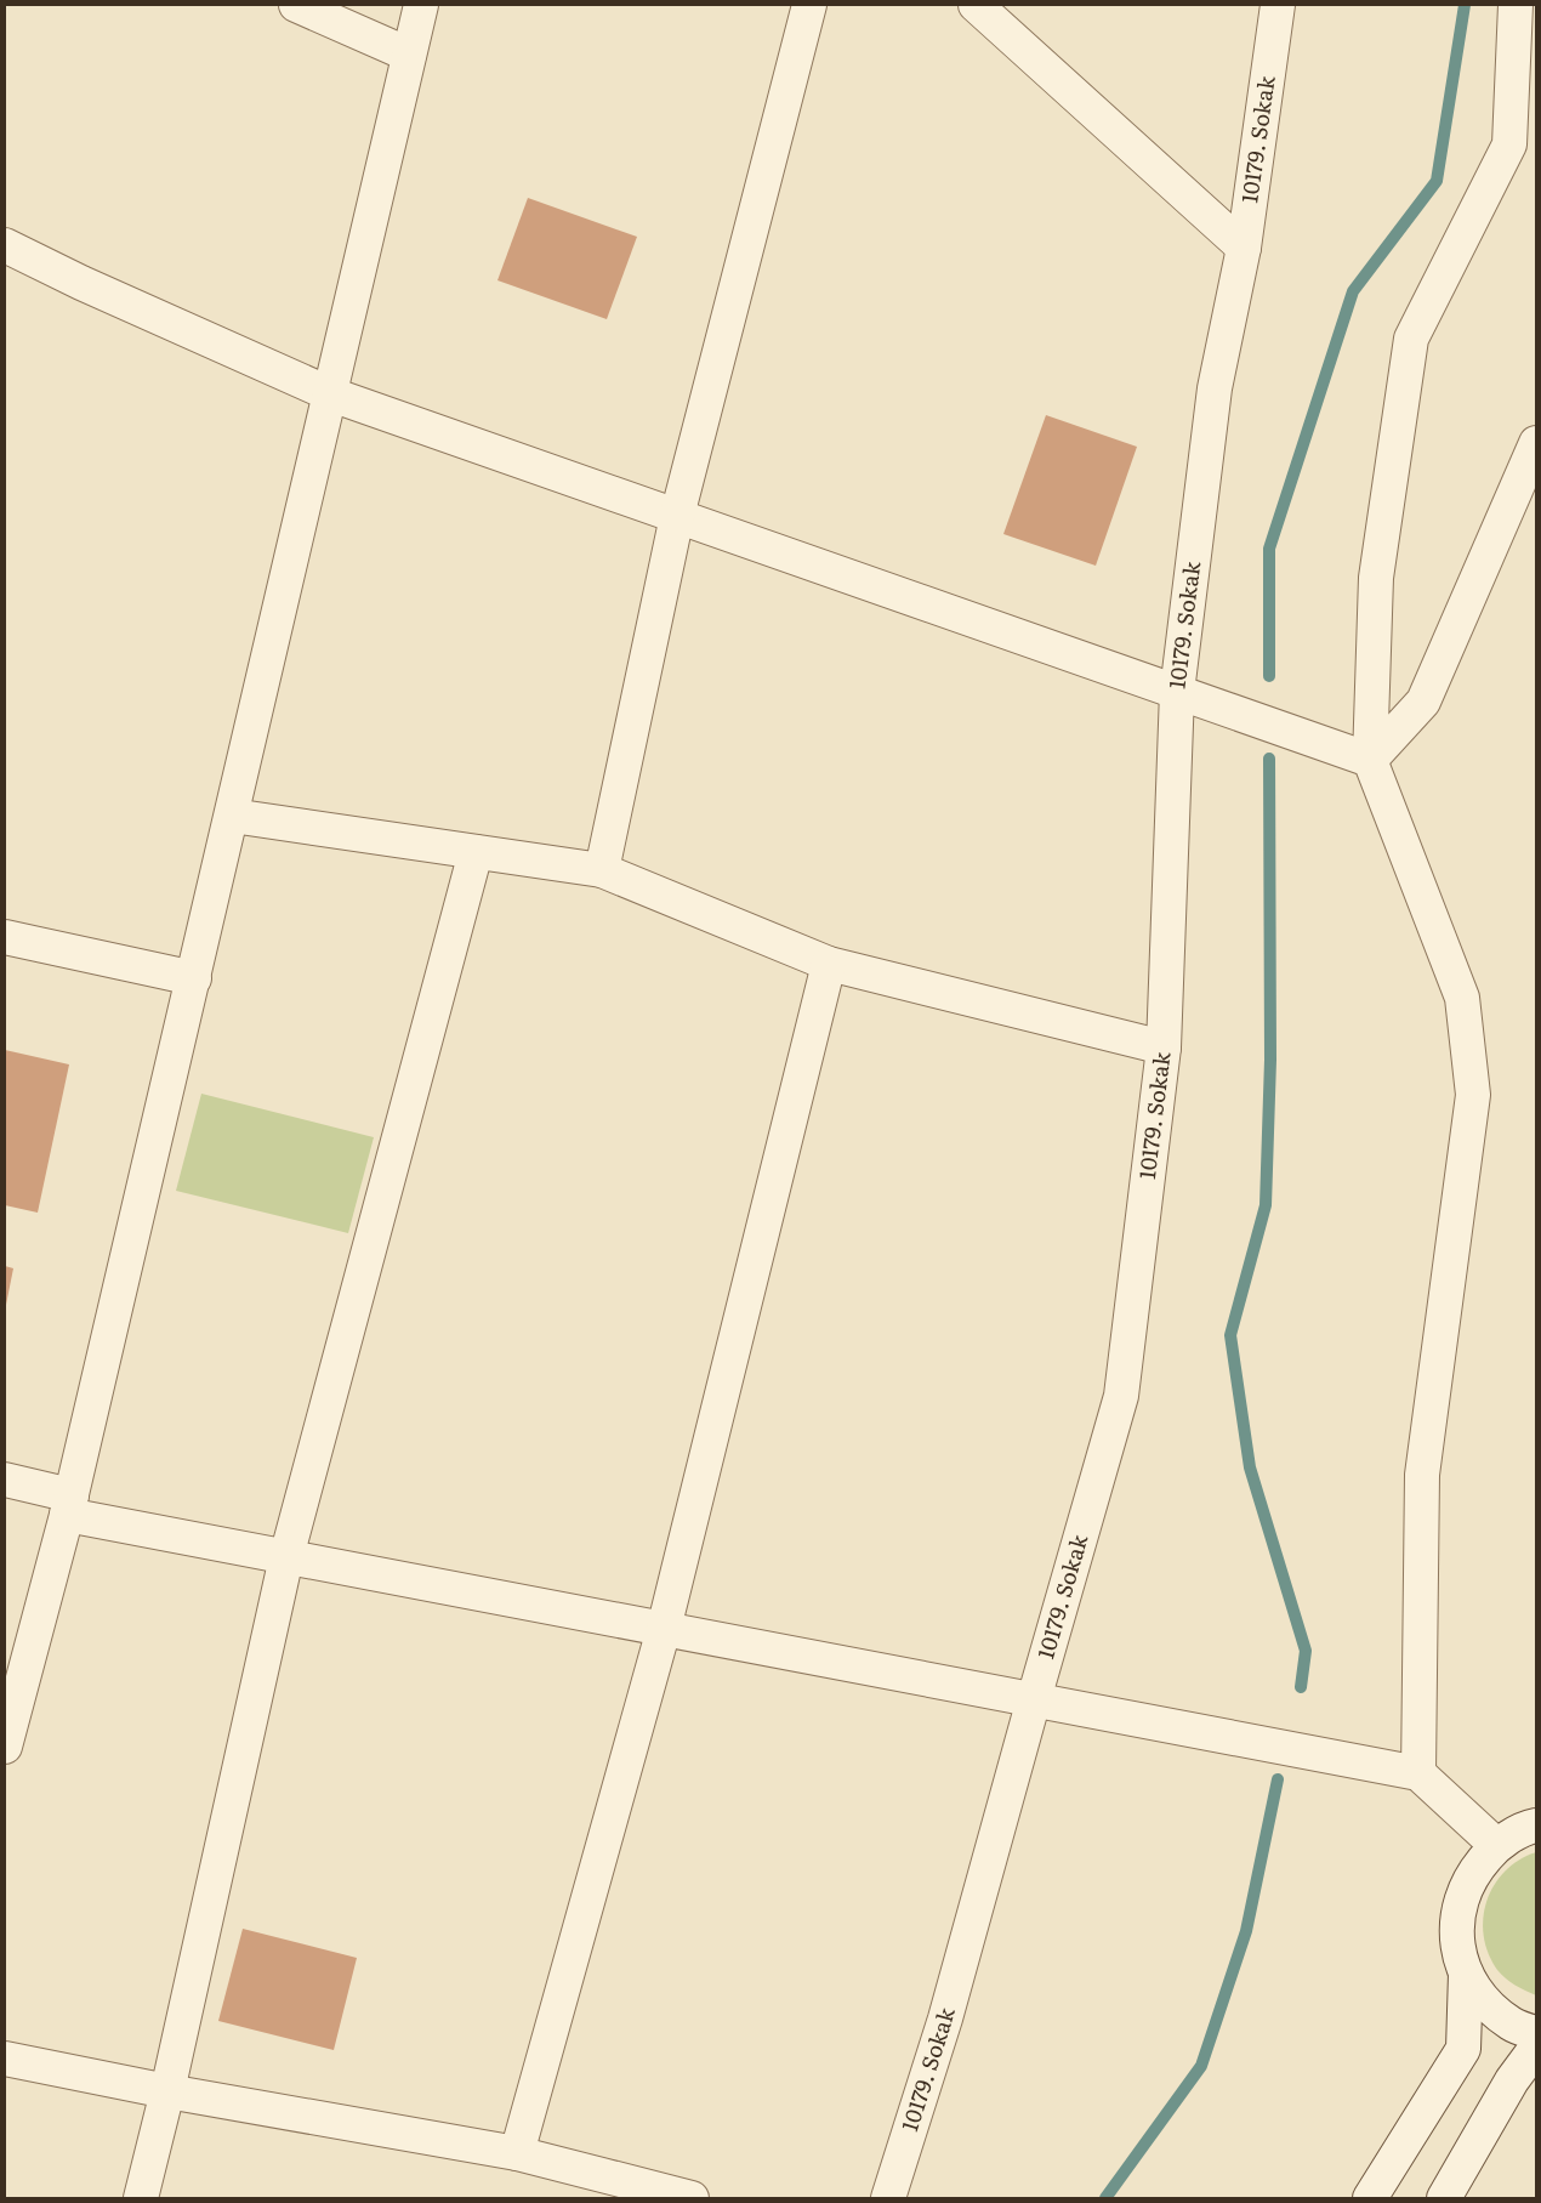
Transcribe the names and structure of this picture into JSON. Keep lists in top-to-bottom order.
{
  "streets": {
    "street": ["10179. Sokak"]
  }
}
